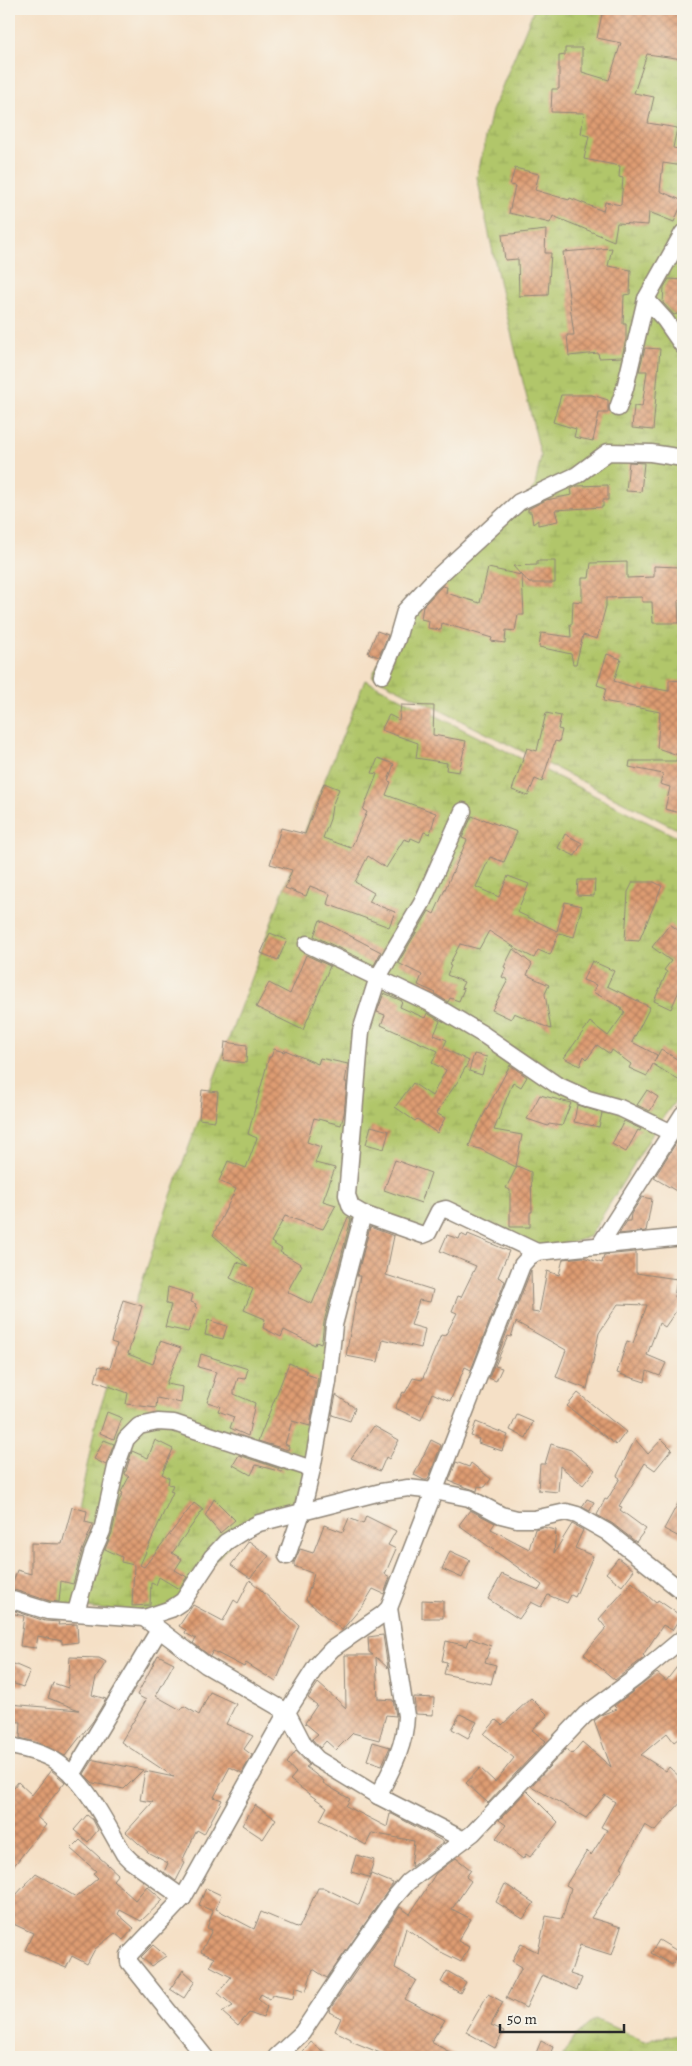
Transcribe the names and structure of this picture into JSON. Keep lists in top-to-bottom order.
{
  "scale_bar": "50 m"
}
